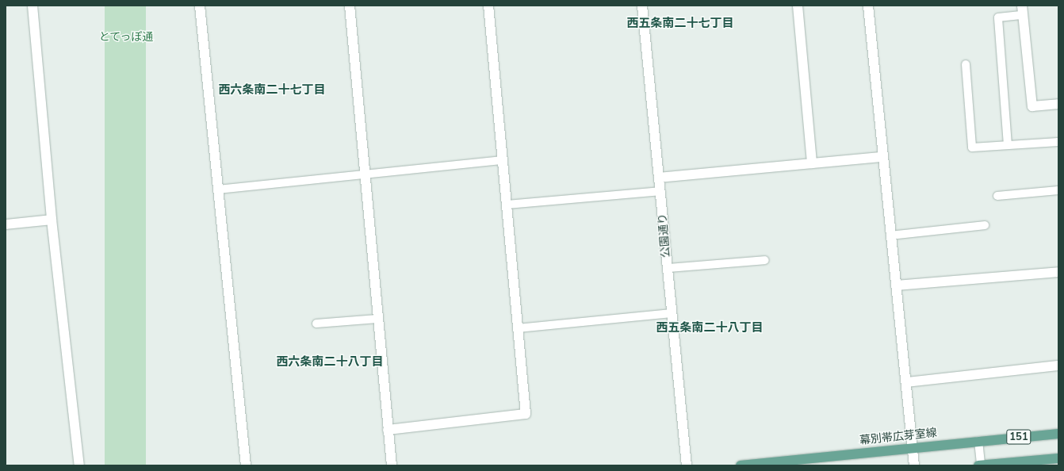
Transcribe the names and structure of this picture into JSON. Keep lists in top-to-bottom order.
{
  "streets": {
    "main road": ["幕別帯広芽室線", "151"],
    "street": ["公園通り"]
  },
  "districts": [
    "西五条南二十七丁目",
    "西六条南二十七丁目",
    "西五条南二十八丁目",
    "西六条南二十八丁目"
  ],
  "parks": ["とてっぽ通"]
}
